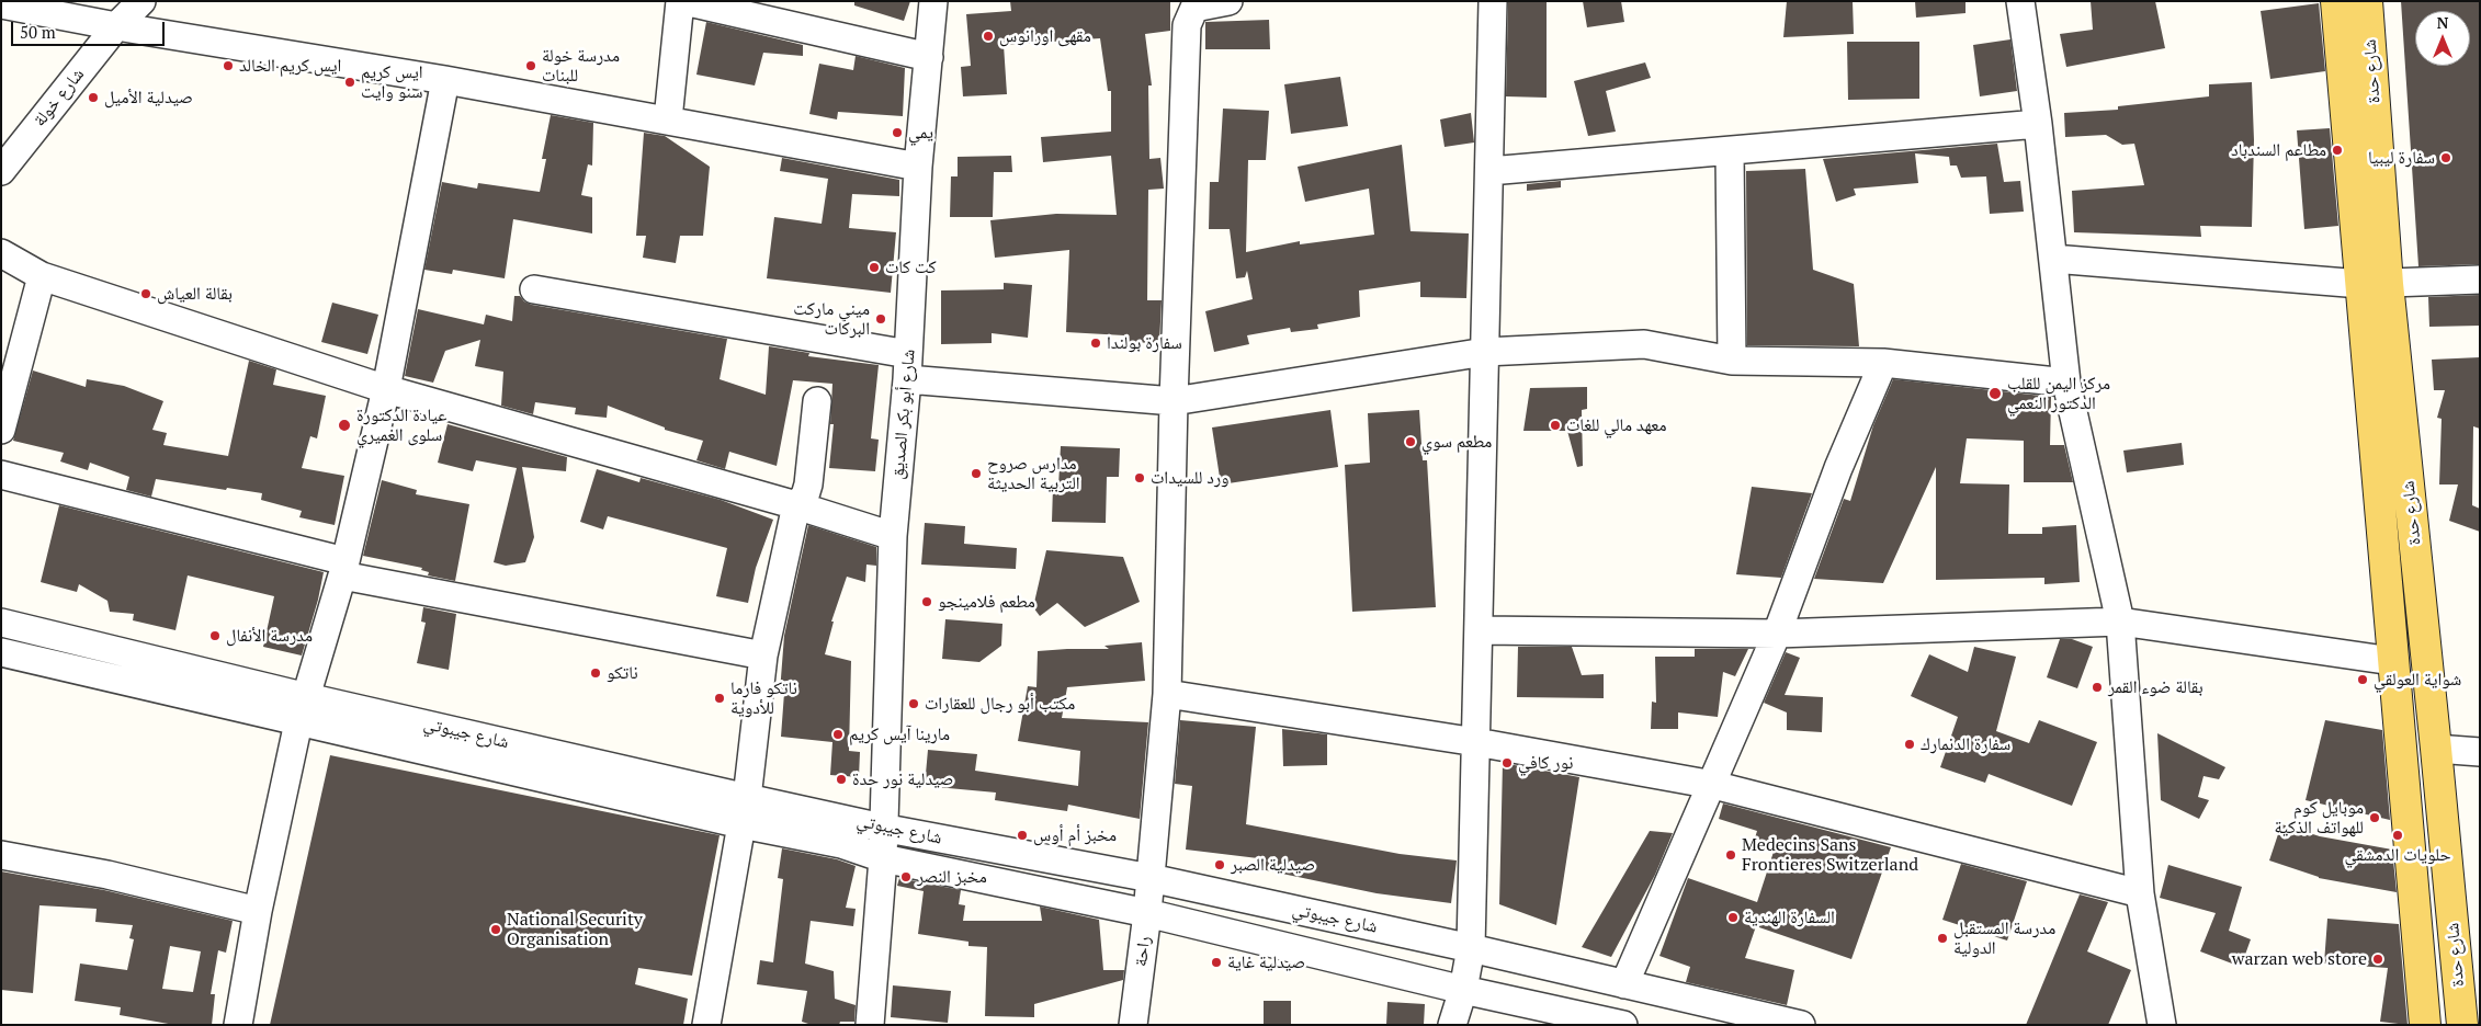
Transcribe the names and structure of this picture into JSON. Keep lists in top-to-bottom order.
{
  "streets": {
    "main road": ["شارع حدة"],
    "street": [
      "شارع خولة",
      "شارع أبو بكر الصديق",
      "شارع جيبوتي",
      "راحة"
    ]
  },
  "crossings": [
    ["شارع أبو بكر الصديق", "شارع جيبوتي"],
    ["شارع جيبوتي", "راحة"]
  ],
  "places": [
    "مقهى اورانوس",
    "ايس كريم الخالد",
    "مدرسة خولة للبنات",
    "ايس كريم سنو وايت",
    "صيدلية الأميل",
    "يمي",
    "مطاعم السندباد",
    "سفارة ليبيا",
    "كت كات",
    "بقالة العياش",
    "ميني ماركت البركات",
    "سفارة بولندا",
    "مركز اليمن للقلب الدكتور النعمي",
    "عيادة الدكتورة سلوى الغميري",
    "معهد مالي للغات",
    "مطعم سوي",
    "مدارس صروح التربية الحديثة",
    "ورد للسيدات",
    "مطعم فلامينجو",
    "مدرسة الأنفال",
    "ناتكو",
    "شواية العولقي",
    "بقالة ضوء القمر",
    "ناتكو فارما للأدوية",
    "مكتب أبو رجال للعقارات",
    "مارينا آيس كريم",
    "سفارة الدنمارك",
    "نور كافي",
    "صيدلية نور حدة",
    "موبايل كوم للهواتف الذكية",
    "مخبز أم أوس",
    "حلويات الدمشقي",
    "Medecins Sans Frontieres Switzerland",
    "صيدلية الصبر",
    "مخبز النصر",
    "السفارة الهندية",
    "National Security Organisation",
    "مدرسة المستقبل الدولية",
    "warzan web store",
    "صيدلية غاية"
  ],
  "scale_bar": "50 m",
  "north": "top"
}
